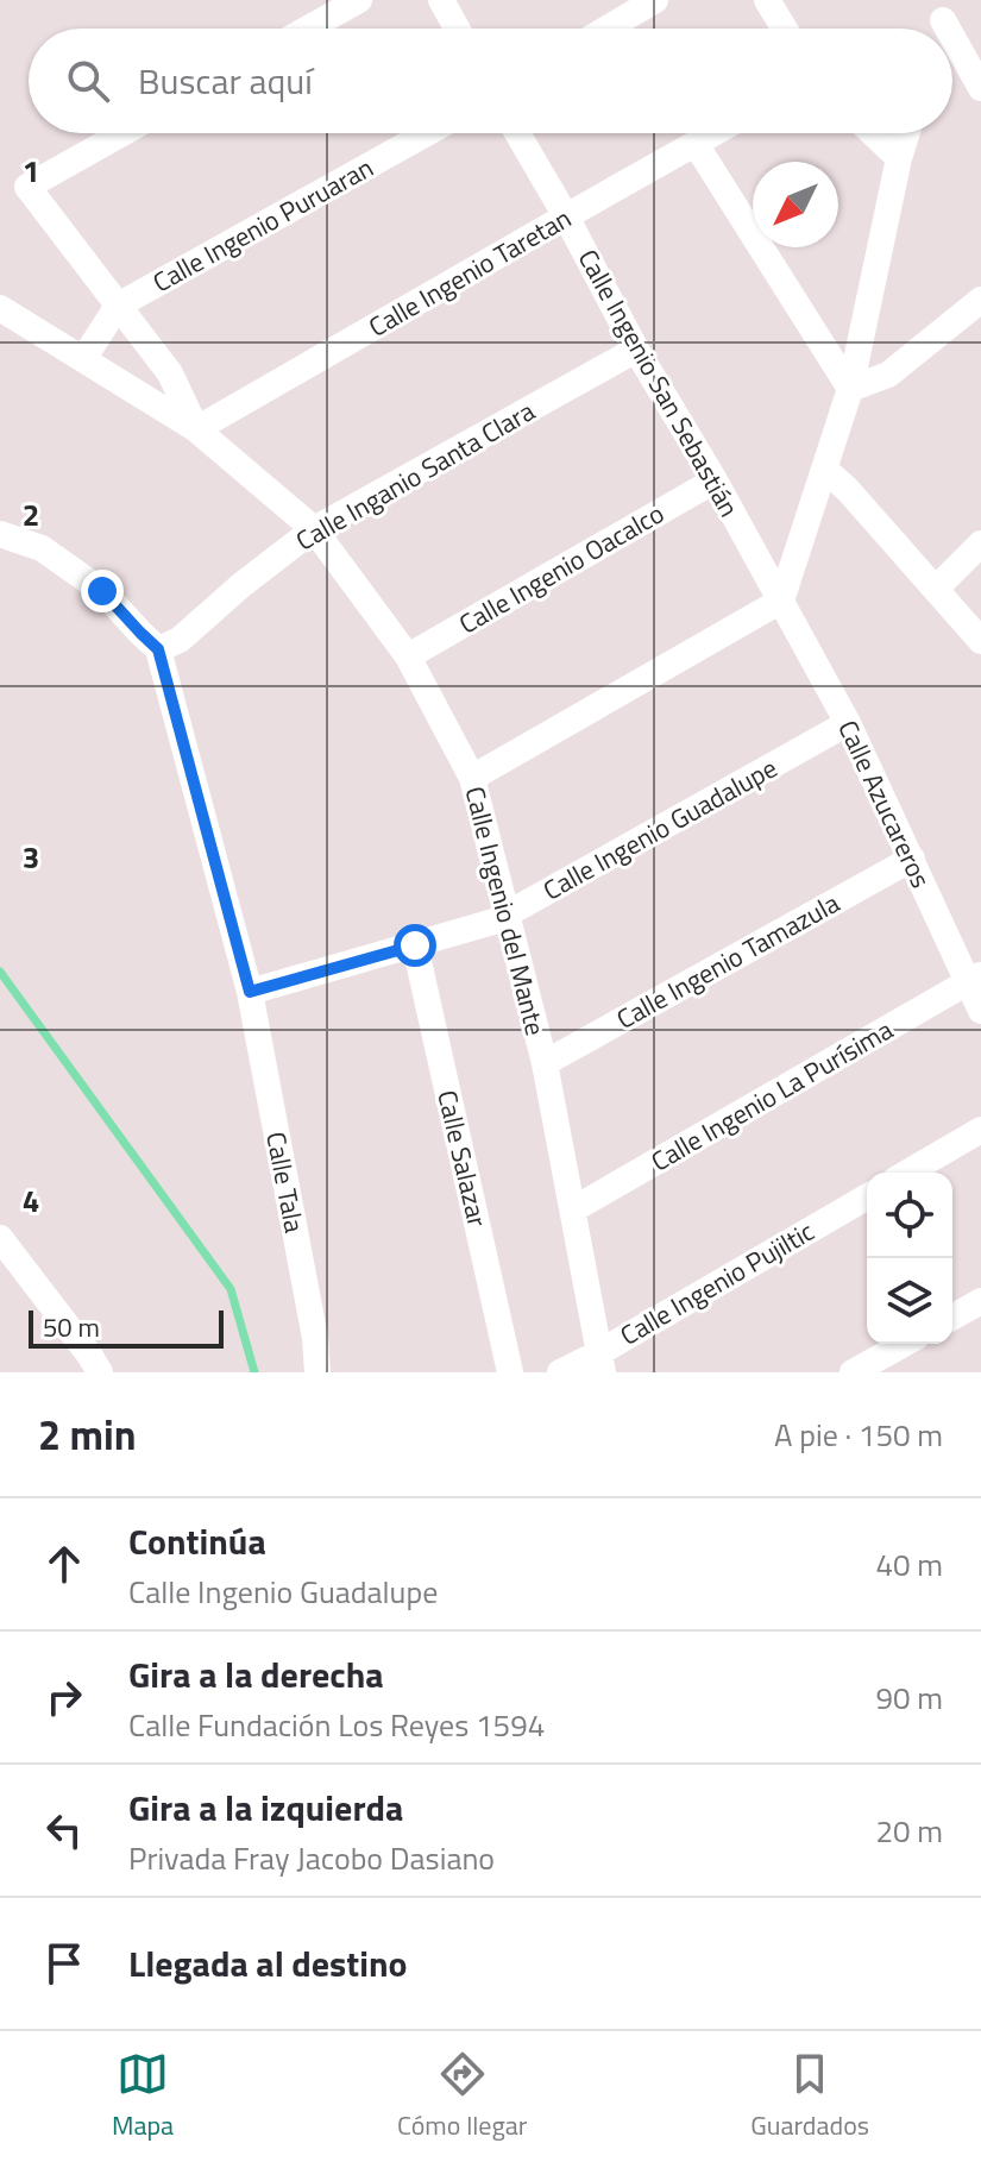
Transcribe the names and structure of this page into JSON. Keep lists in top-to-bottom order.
{
  "streets": {
    "street": [
      "Calle Ingenio Puruaran",
      "Calle Ingenio Taretan",
      "Calle Ingenio San Sebastián",
      "Calle Inganio Santa Clara",
      "Calle Ingenio Oacalco",
      "Calle Azucareros",
      "Calle Ingenio Guadalupe",
      "Calle Ingenio del Mante",
      "Calle Ingenio Tamazula",
      "Calle Ingenio La Purísima",
      "Calle Salazar",
      "Calle Tala",
      "Calle Ingenio Pujiltic"
    ]
  },
  "crossings": [
    ["Calle Ingenio Puruaran", "Calle Ingenio del Mante"],
    ["Calle Ingenio Taretan", "Calle Ingenio San Sebastián"],
    ["Calle Ingenio Taretan", "Calle Ingenio del Mante"],
    ["Calle Ingenio San Sebastián", "Calle Inganio Santa Clara"],
    ["Calle Ingenio San Sebastián", "Calle Ingenio Oacalco"],
    ["Calle Ingenio San Sebastián", "Calle Azucareros"],
    ["Calle Inganio Santa Clara", "Calle Ingenio del Mante"],
    ["Calle Inganio Santa Clara", "Calle Tala"],
    ["Calle Ingenio Oacalco", "Calle Ingenio del Mante"],
    ["Calle Azucareros", "Calle Ingenio Guadalupe"],
    ["Calle Azucareros", "Calle Ingenio Tamazula"],
    ["Calle Azucareros", "Calle Ingenio La Purísima"],
    ["Calle Ingenio Guadalupe", "Calle Ingenio del Mante"],
    ["Calle Ingenio Guadalupe", "Calle Salazar"],
    ["Calle Ingenio Guadalupe", "Calle Tala"],
    ["Calle Ingenio del Mante", "Calle Ingenio Tamazula"],
    ["Calle Ingenio del Mante", "Calle Ingenio La Purísima"],
    ["Calle Ingenio del Mante", "Calle Ingenio Pujiltic"]
  ],
  "scale_bar": "50 m",
  "north": "bottom left",
  "page": {
    "search": "Buscar aquí",
    "scale": "50 m",
    "heading": ["2 min", "A pie · 150 m"],
    "list": [
      ["Continúa", "Calle Ingenio Guadalupe", "40 m"],
      ["Gira a la derecha", "Calle Fundación Los Reyes 1594", "90 m"],
      ["Gira a la izquierda", "Privada Fray Jacobo Dasiano", "20 m"],
      "Llegada al destino"
    ],
    "nav": ["Mapa", "Cómo llegar", "Guardados"]
  },
  "grid": {
    "rows": [
      "1",
      "2",
      "3",
      "4"
    ]
  }
}
